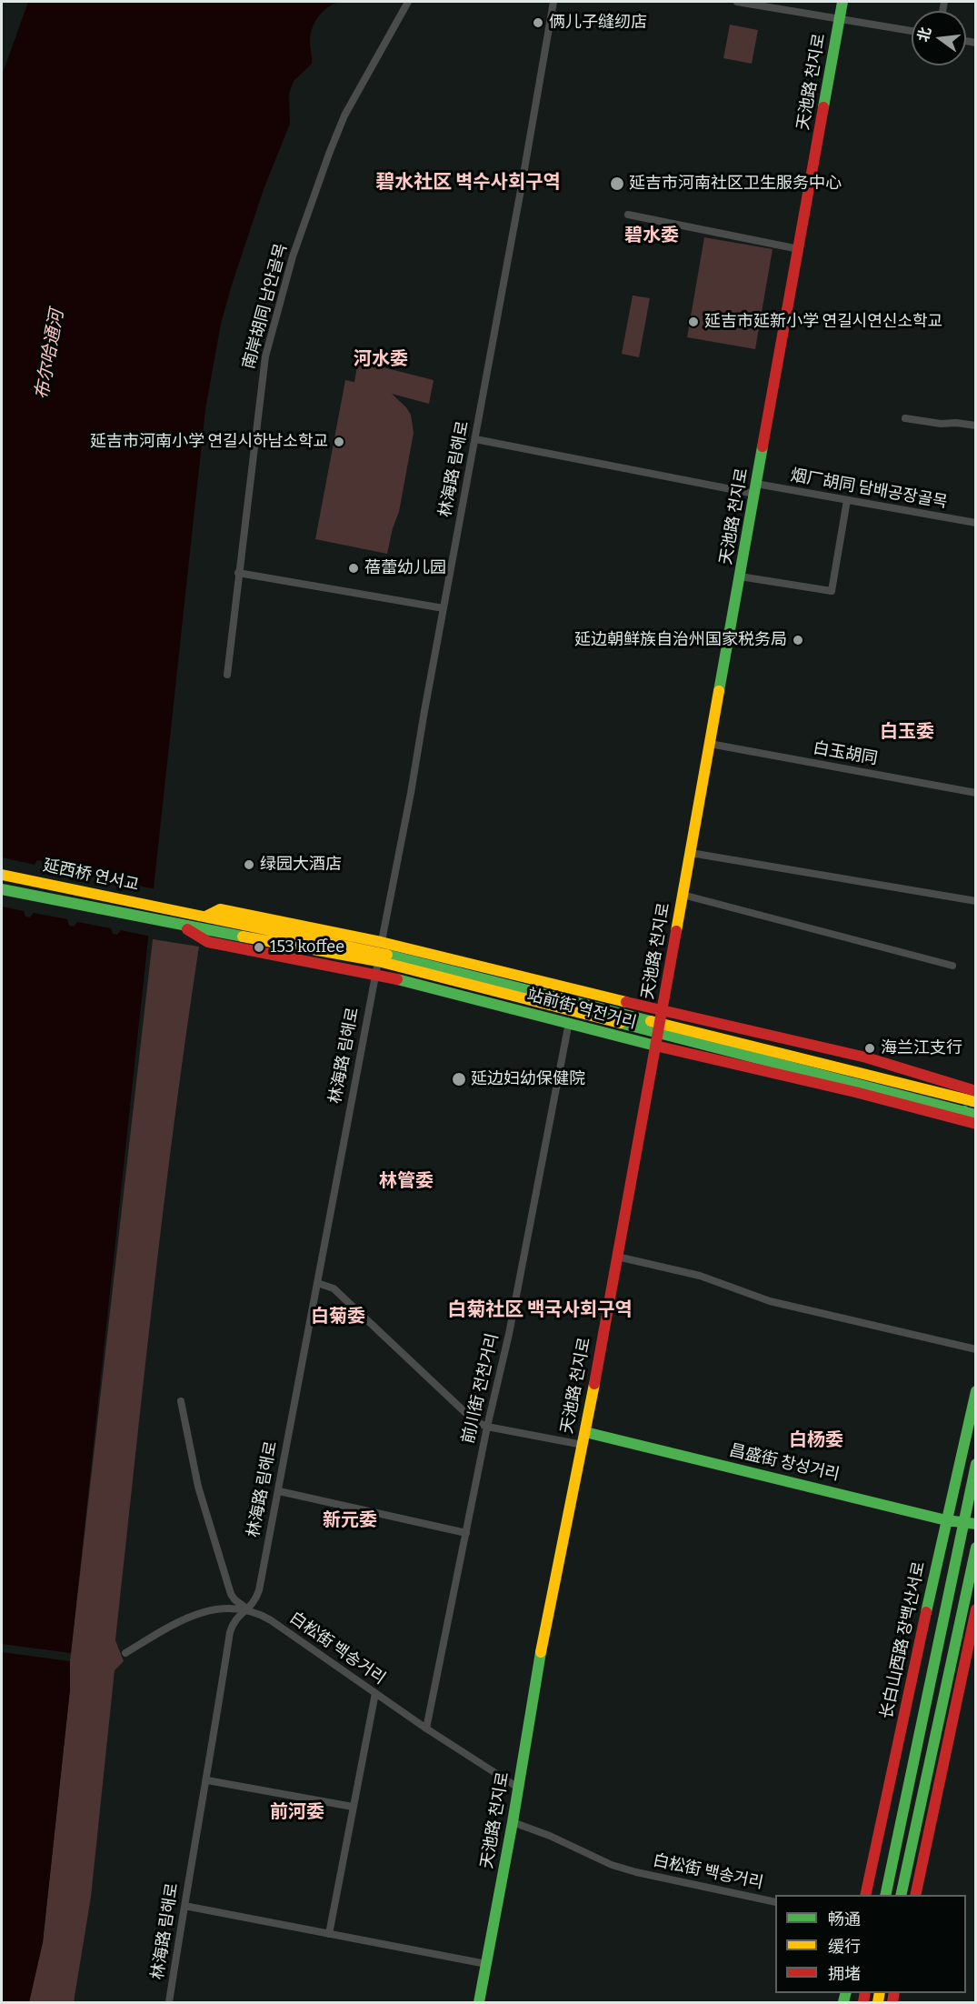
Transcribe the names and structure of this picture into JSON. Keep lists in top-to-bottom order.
{
  "streets": {
    "street": [
      "天池路 천지로",
      "南岸胡同 남안골목",
      "林海路 림해로",
      "烟厂胡同 담배공장골목",
      "白玉胡同",
      "延西桥 연서교",
      "站前街 역전거리",
      "前川街 전천거리",
      "昌盛街 창성거리",
      "长白山西路 장백산서로",
      "白松街 백송거리"
    ]
  },
  "crossings": [
    ["天池路 천지로", "烟厂胡同 담배공장골목"],
    ["天池路 천지로", "白玉胡同"],
    ["天池路 천지로", "站前街 역전거리"],
    ["天池路 천지로", "昌盛街 창성거리"],
    ["天池路 천지로", "白松街 백송거리"],
    ["林海路 림해로", "烟厂胡同 담배공장골목"],
    ["林海路 림해로", "站前街 역전거리"],
    ["林海路 림해로", "白松街 백송거리"],
    ["延西桥 연서교", "站前街 역전거리"],
    ["站前街 역전거리", "前川街 전천거리"],
    ["前川街 전천거리", "白松街 백송거리"],
    ["昌盛街 창성거리", "长白山西路 장백산서로"]
  ],
  "districts": [
    "碧水社区 벽수사회구역",
    "碧水委",
    "河水委",
    "白玉委",
    "林管委",
    "白菊社区 백국사회구역",
    "白菊委",
    "白杨委",
    "新元委",
    "前河委"
  ],
  "water": ["布尔哈通河"],
  "places": [
    "俩儿子缝纫店",
    "延吉市河南社区卫生服务中心",
    "延吉市延新小学 연길시연신소학교",
    "延吉市河南小学 연길시하남소학교",
    "蓓蕾幼儿园",
    "延边朝鲜族自治州国家税务局",
    "绿园大酒店",
    "153 koffee",
    "海兰江支行",
    "延边妇幼保健院"
  ],
  "legend": ["畅通", "缓行", "拥堵"],
  "north": "left"
}
